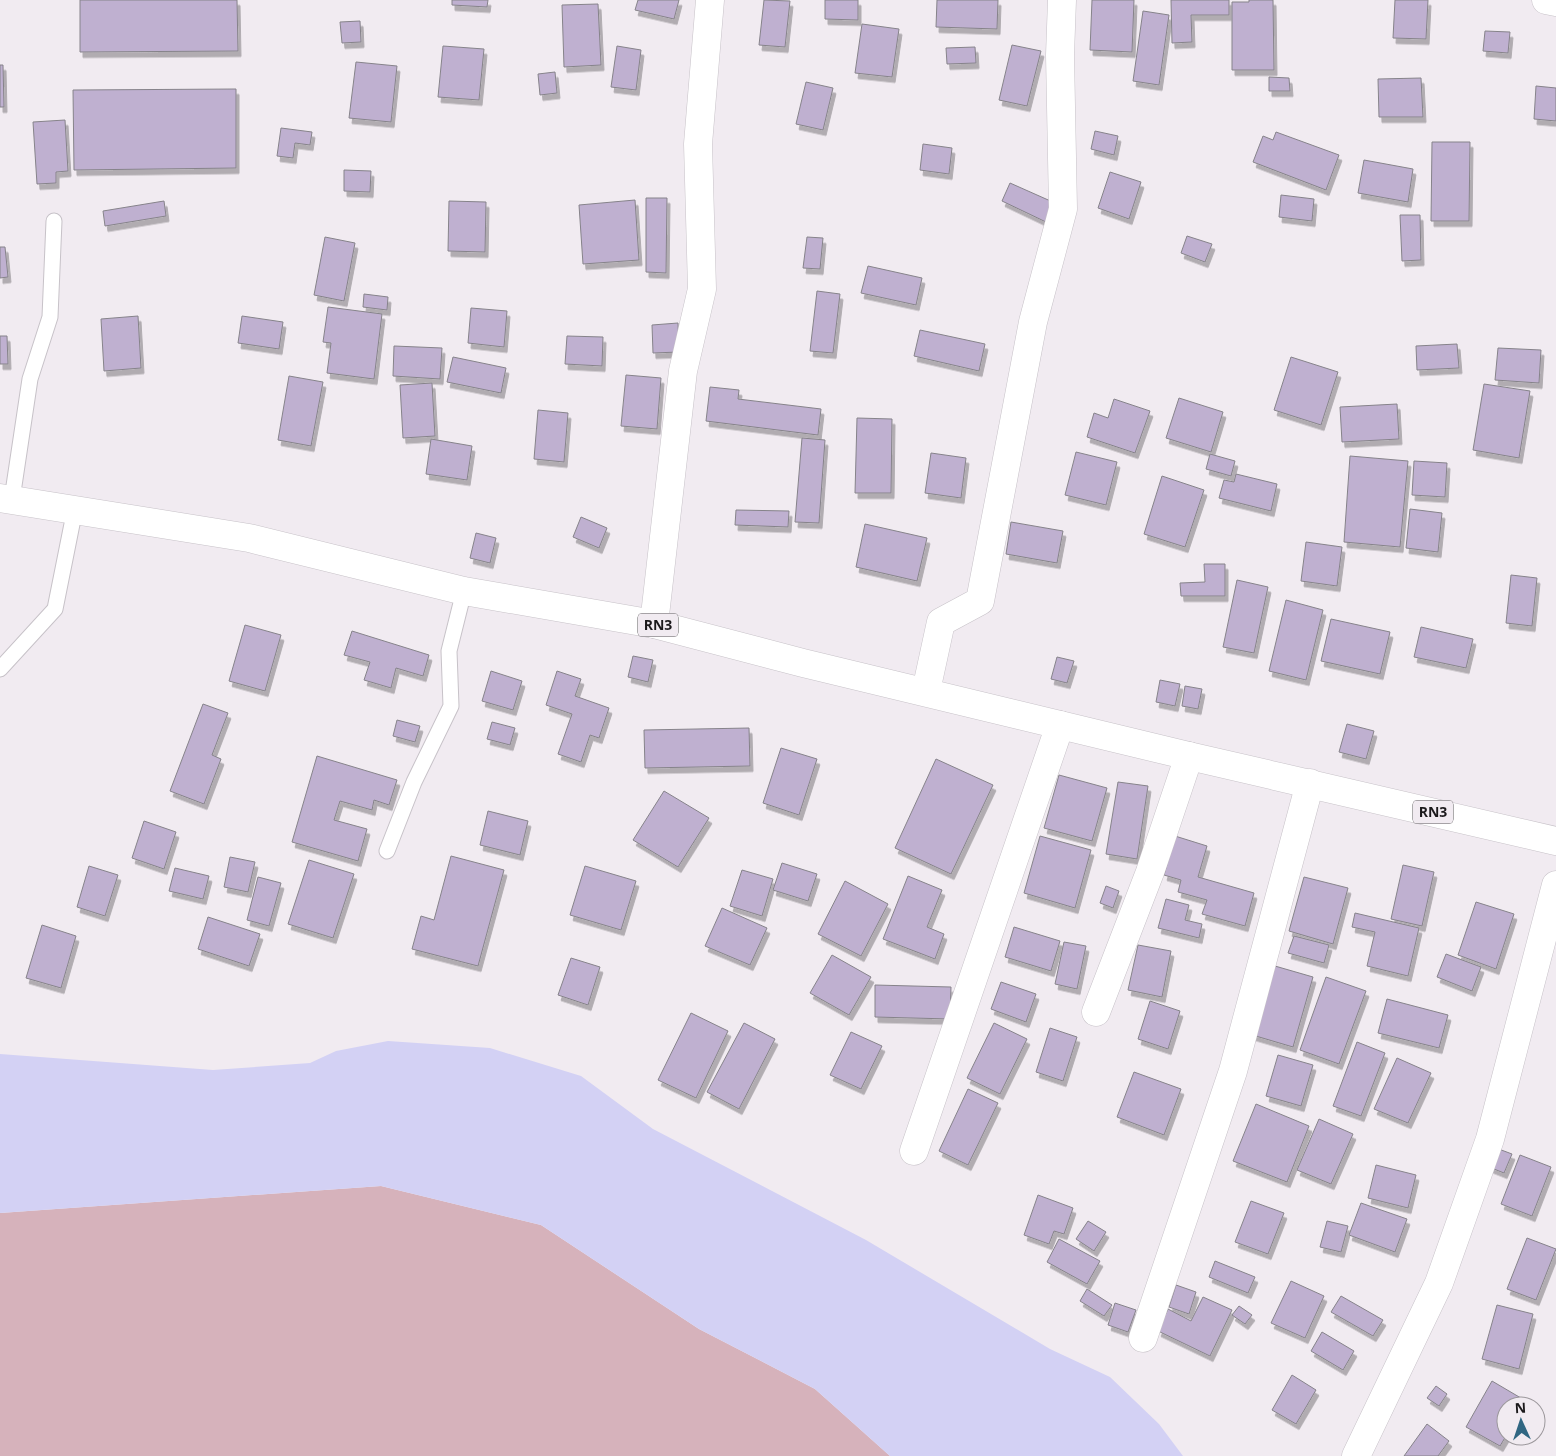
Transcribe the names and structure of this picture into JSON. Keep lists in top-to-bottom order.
{
  "streets": {
    "main road": ["RN3"]
  },
  "north": "top"
}
